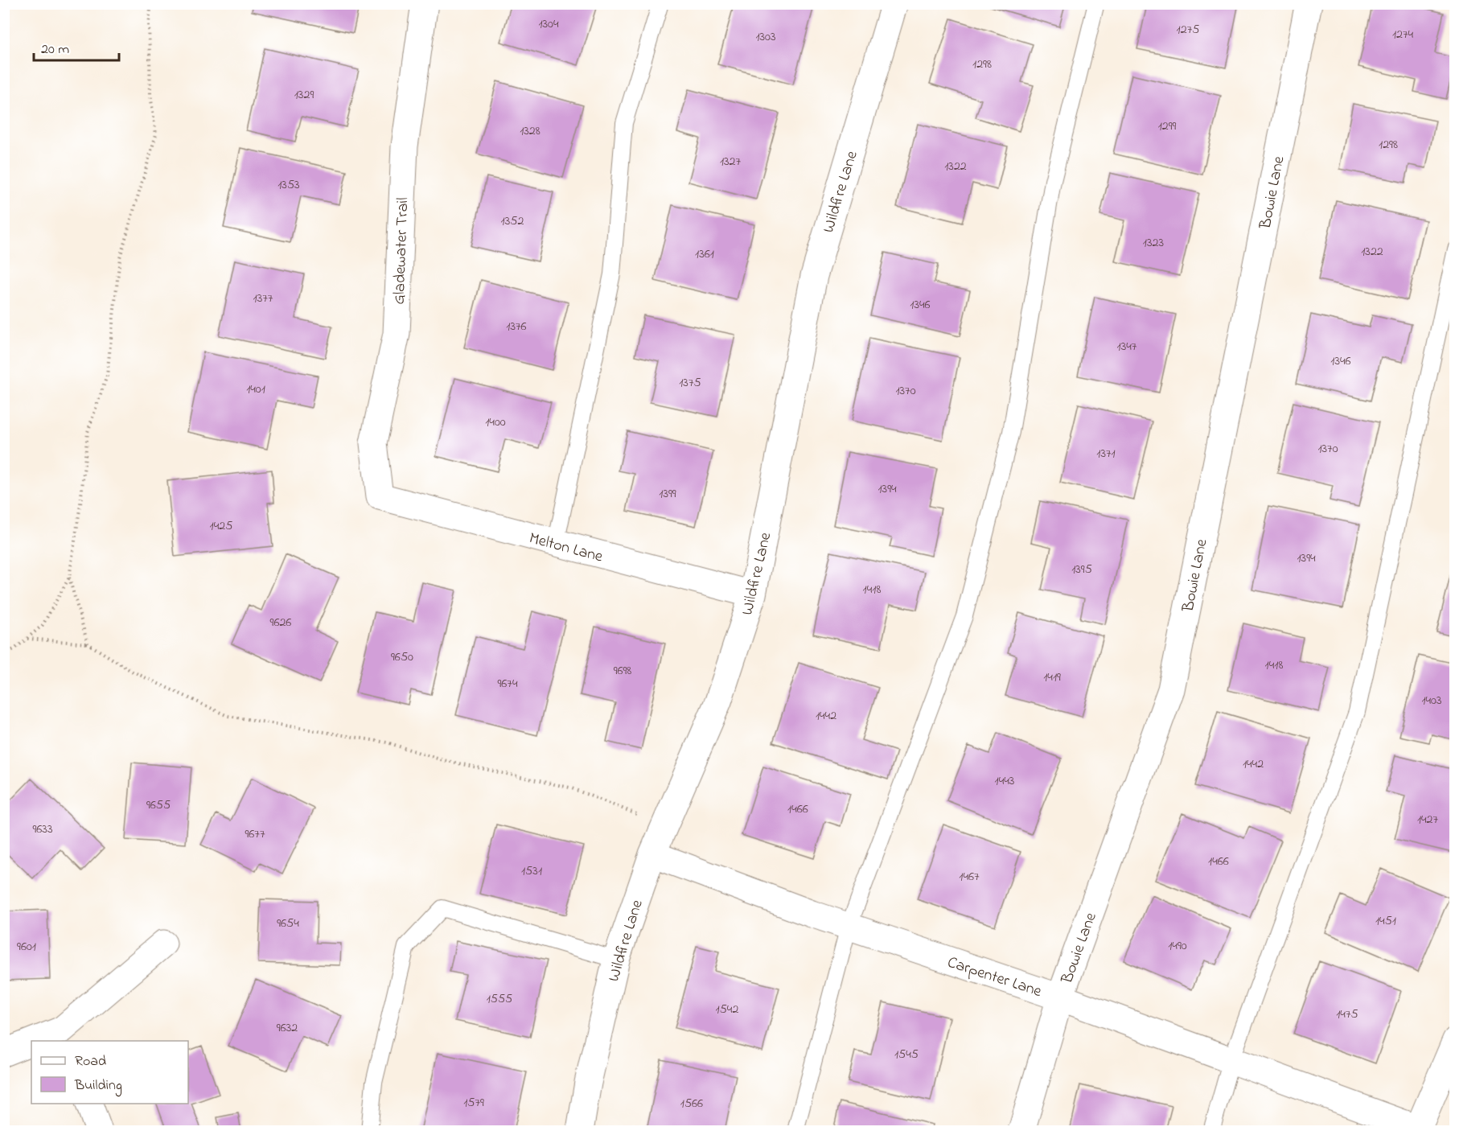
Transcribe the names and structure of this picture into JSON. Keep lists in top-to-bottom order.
{
  "streets": {
    "street": [
      "Wildfire Lane",
      "Bowie Lane",
      "Gladewater Trail",
      "Melton Lane",
      "Carpenter Lane"
    ]
  },
  "crossings": [
    ["Wildfire Lane", "Melton Lane"],
    ["Wildfire Lane", "Carpenter Lane"],
    ["Bowie Lane", "Carpenter Lane"],
    ["Gladewater Trail", "Melton Lane"]
  ],
  "house_numbers": [
    "1304",
    "1275",
    "1274",
    "1303",
    "1298",
    "1329",
    "1299",
    "1328",
    "1298",
    "1327",
    "1322",
    "1353",
    "1352",
    "1323",
    "1322",
    "1361",
    "1377",
    "1346",
    "1376",
    "1347",
    "1346",
    "1375",
    "1401",
    "1370",
    "1400",
    "1370",
    "1371",
    "1394",
    "1399",
    "1425",
    "1394",
    "1395",
    "1418",
    "9626",
    "9650",
    "1418",
    "9698",
    "1419",
    "9674",
    "1403",
    "1442",
    "1442",
    "1443",
    "9655",
    "1466",
    "1427",
    "9633",
    "9677",
    "1466",
    "1531",
    "1467",
    "1451",
    "9654",
    "1490",
    "9601",
    "1555",
    "1542",
    "1475",
    "9632",
    "1545",
    "1579",
    "1566"
  ],
  "legend": ["Road", "Building"],
  "scale_bar": "20 m"
}
